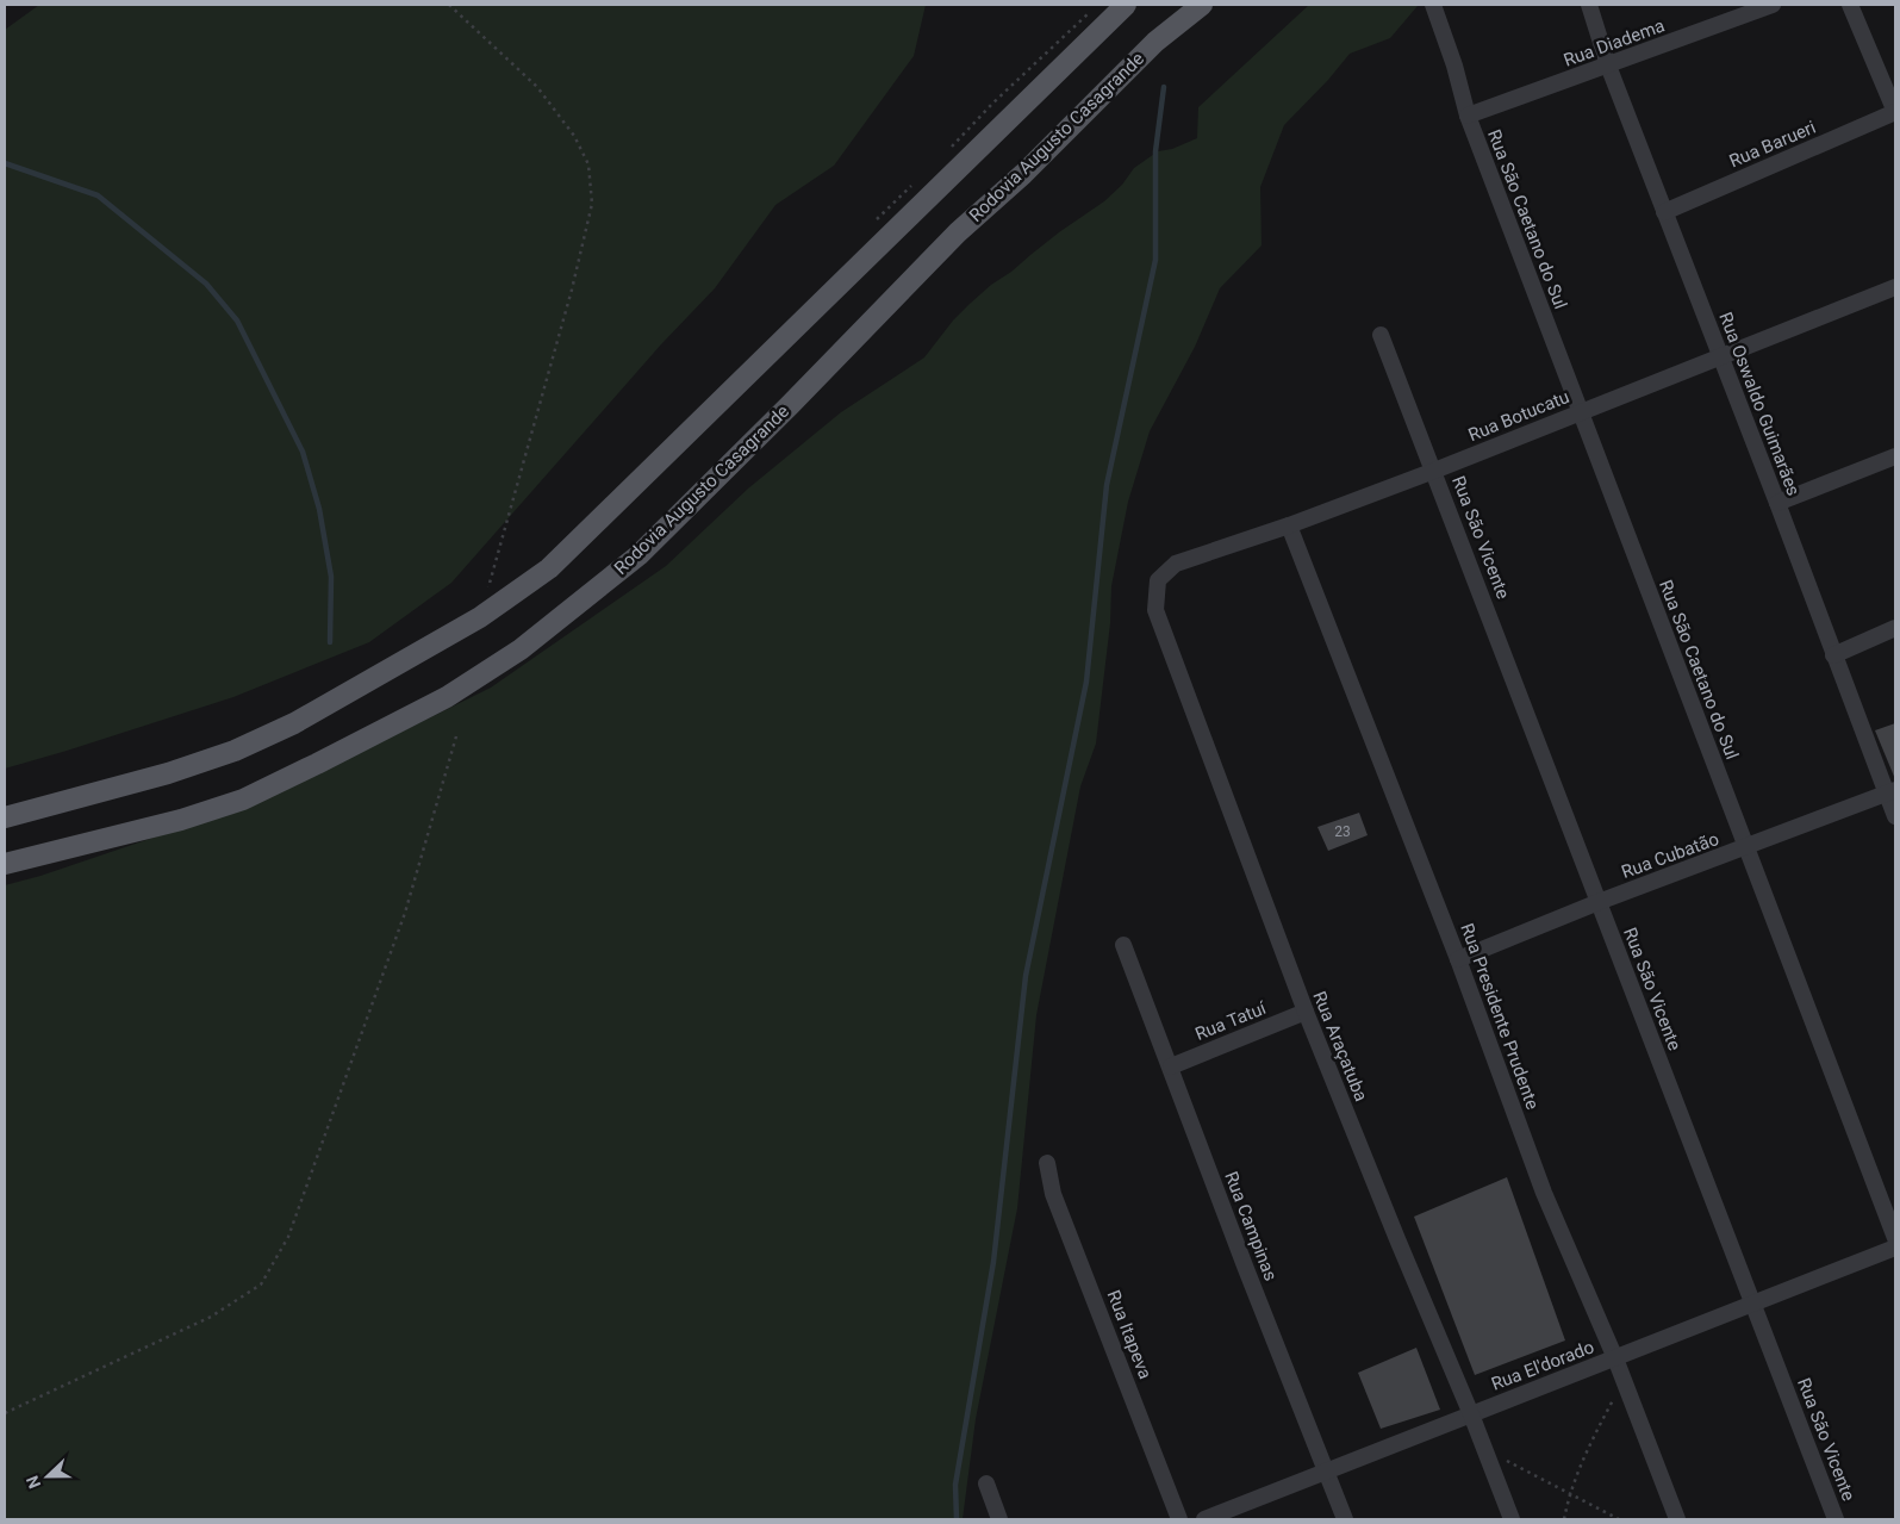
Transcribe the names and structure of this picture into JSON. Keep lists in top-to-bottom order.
{
  "streets": {
    "main road": ["Rodovia Augusto Casagrande"],
    "street": [
      "Rua Diadema",
      "Rua Barueri",
      "Rua São Caetano do Sul",
      "Rua Oswaldo Guimarães",
      "Rua Botucatu",
      "Rua São Vicente",
      "Rua Cubatão",
      "Rua Presidente Prudente",
      "Rua Tatuí",
      "Rua Araçatuba",
      "Rua Campinas",
      "Rua Itapeva",
      "Rua El'dorado"
    ]
  },
  "crossings": [
    ["Rua Diadema", "Rua São Caetano do Sul"],
    ["Rua Diadema", "Rua Oswaldo Guimarães"],
    ["Rua Barueri", "Rua Oswaldo Guimarães"],
    ["Rua São Caetano do Sul", "Rua Botucatu"],
    ["Rua São Caetano do Sul", "Rua Cubatão"],
    ["Rua Oswaldo Guimarães", "Rua Botucatu"],
    ["Rua Oswaldo Guimarães", "Rua Cubatão"],
    ["Rua Botucatu", "Rua São Vicente"],
    ["Rua Botucatu", "Rua Presidente Prudente"],
    ["Rua Botucatu", "Rua Araçatuba"],
    ["Rua São Vicente", "Rua Cubatão"],
    ["Rua São Vicente", "Rua El'dorado"],
    ["Rua Cubatão", "Rua Presidente Prudente"],
    ["Rua Presidente Prudente", "Rua El'dorado"],
    ["Rua Tatuí", "Rua Araçatuba"],
    ["Rua Tatuí", "Rua Campinas"],
    ["Rua Araçatuba", "Rua El'dorado"],
    ["Rua Campinas", "Rua El'dorado"]
  ],
  "house_numbers": ["23"],
  "north": "left"
}
